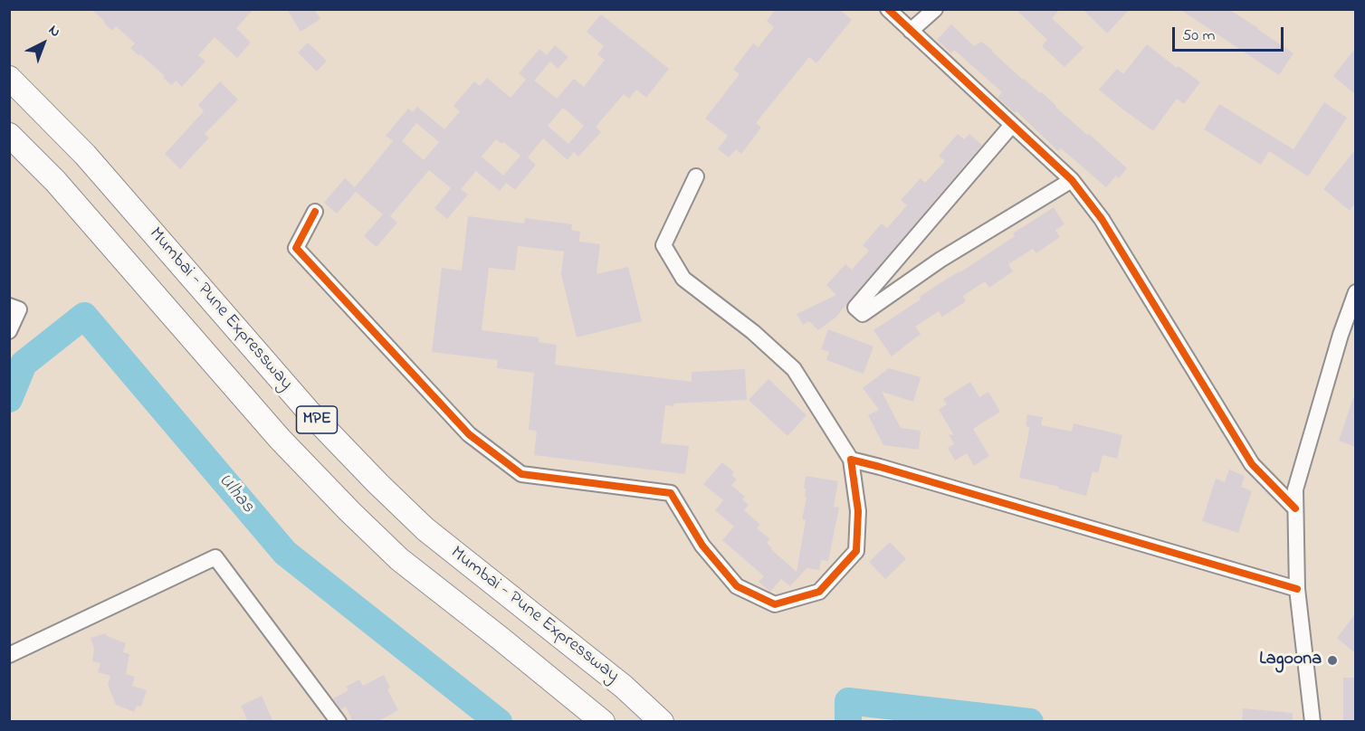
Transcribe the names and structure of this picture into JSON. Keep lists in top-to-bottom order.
{
  "streets": {
    "highway": ["Mumbai - Pune Expressway", "MPE"]
  },
  "water": ["Ulhas"],
  "places": ["Lagoona"],
  "scale_bar": "50 m",
  "north": "top right"
}
